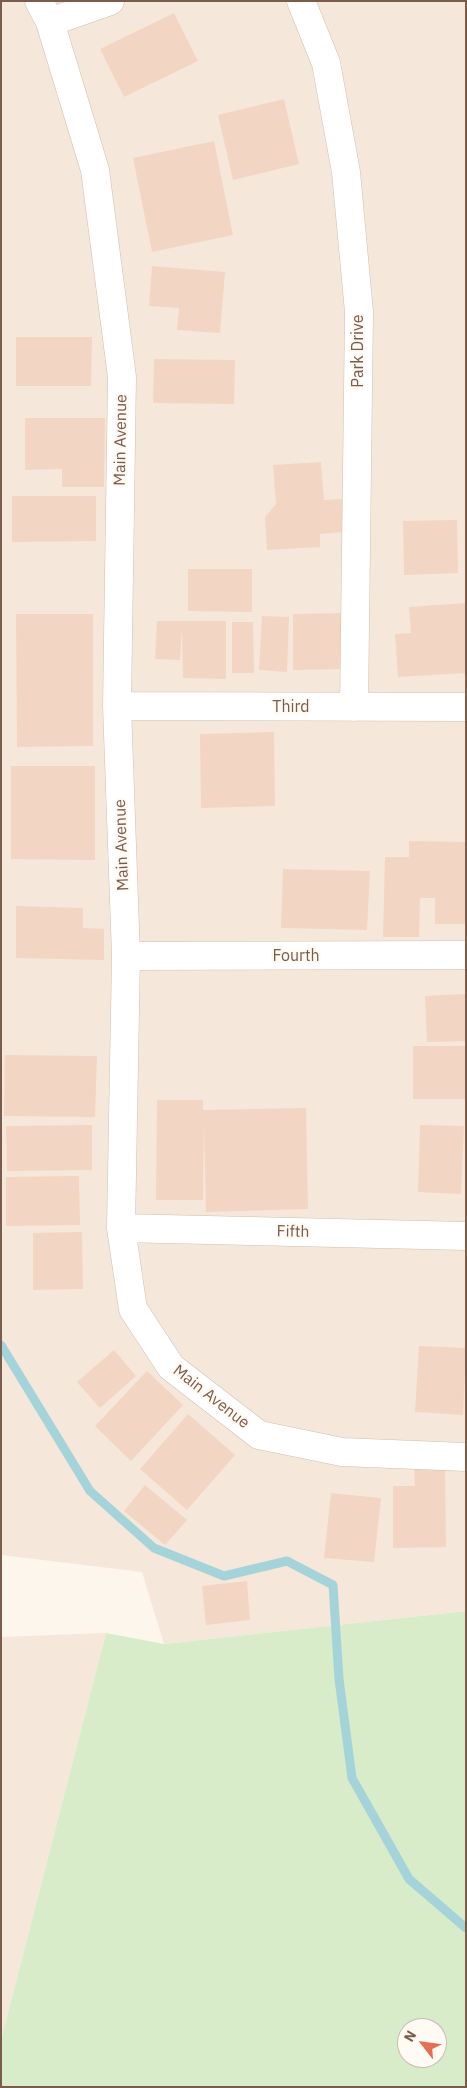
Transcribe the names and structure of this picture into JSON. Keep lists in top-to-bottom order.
{
  "streets": {
    "street": [
      "Park Drive",
      "Main Avenue",
      "Third",
      "Fourth",
      "Fifth"
    ]
  },
  "crossings": [
    ["Park Drive", "Third"],
    ["Main Avenue", "Third"],
    ["Main Avenue", "Fourth"],
    ["Main Avenue", "Fifth"]
  ],
  "north": "top left"
}
